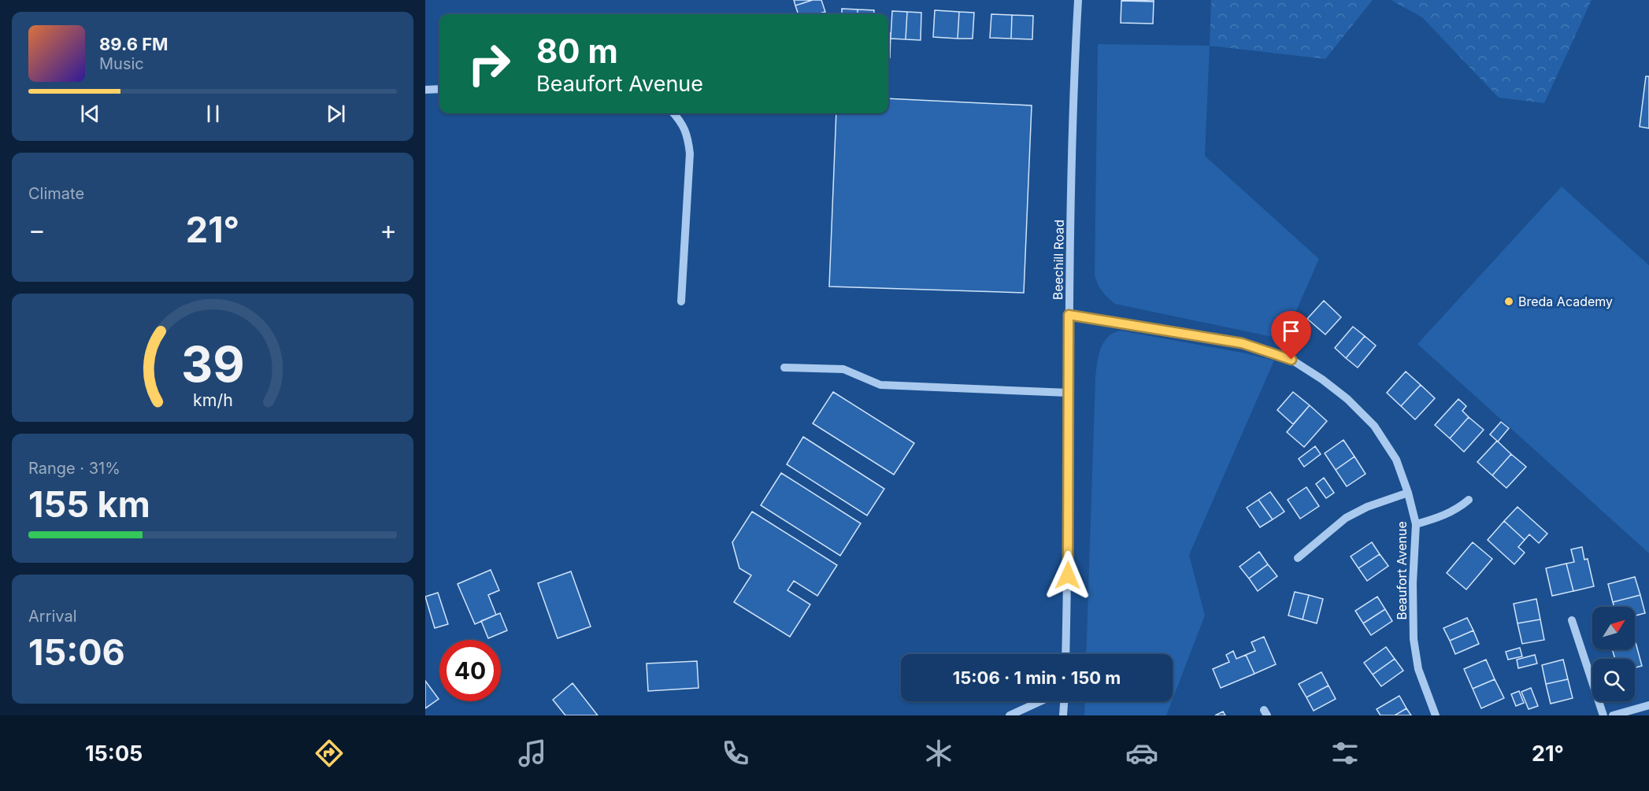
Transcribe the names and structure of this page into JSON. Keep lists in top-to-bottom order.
{
  "streets": {
    "street": ["Beechill Road", "Beaufort Avenue"]
  },
  "crossings": [
    ["Beechill Road", "Beaufort Avenue"]
  ],
  "places": ["Breda Academy"],
  "north": "top right",
  "page": {
    "turn": ["80 m", "Beaufort Avenue"],
    "song": ["89.6 FM", "Music"],
    "tile": [
      "Climate",
      ["Range · 31%", "155 km"],
      ["Arrival", "15:06"]
    ],
    "heat": ["−", "21°", "+"],
    "limit": "40",
    "trip": "15:06 · 1 min · 150 m",
    "tabs": ["15:05", "21°"],
    "gauge": ["39", "km/h"]
  }
}
